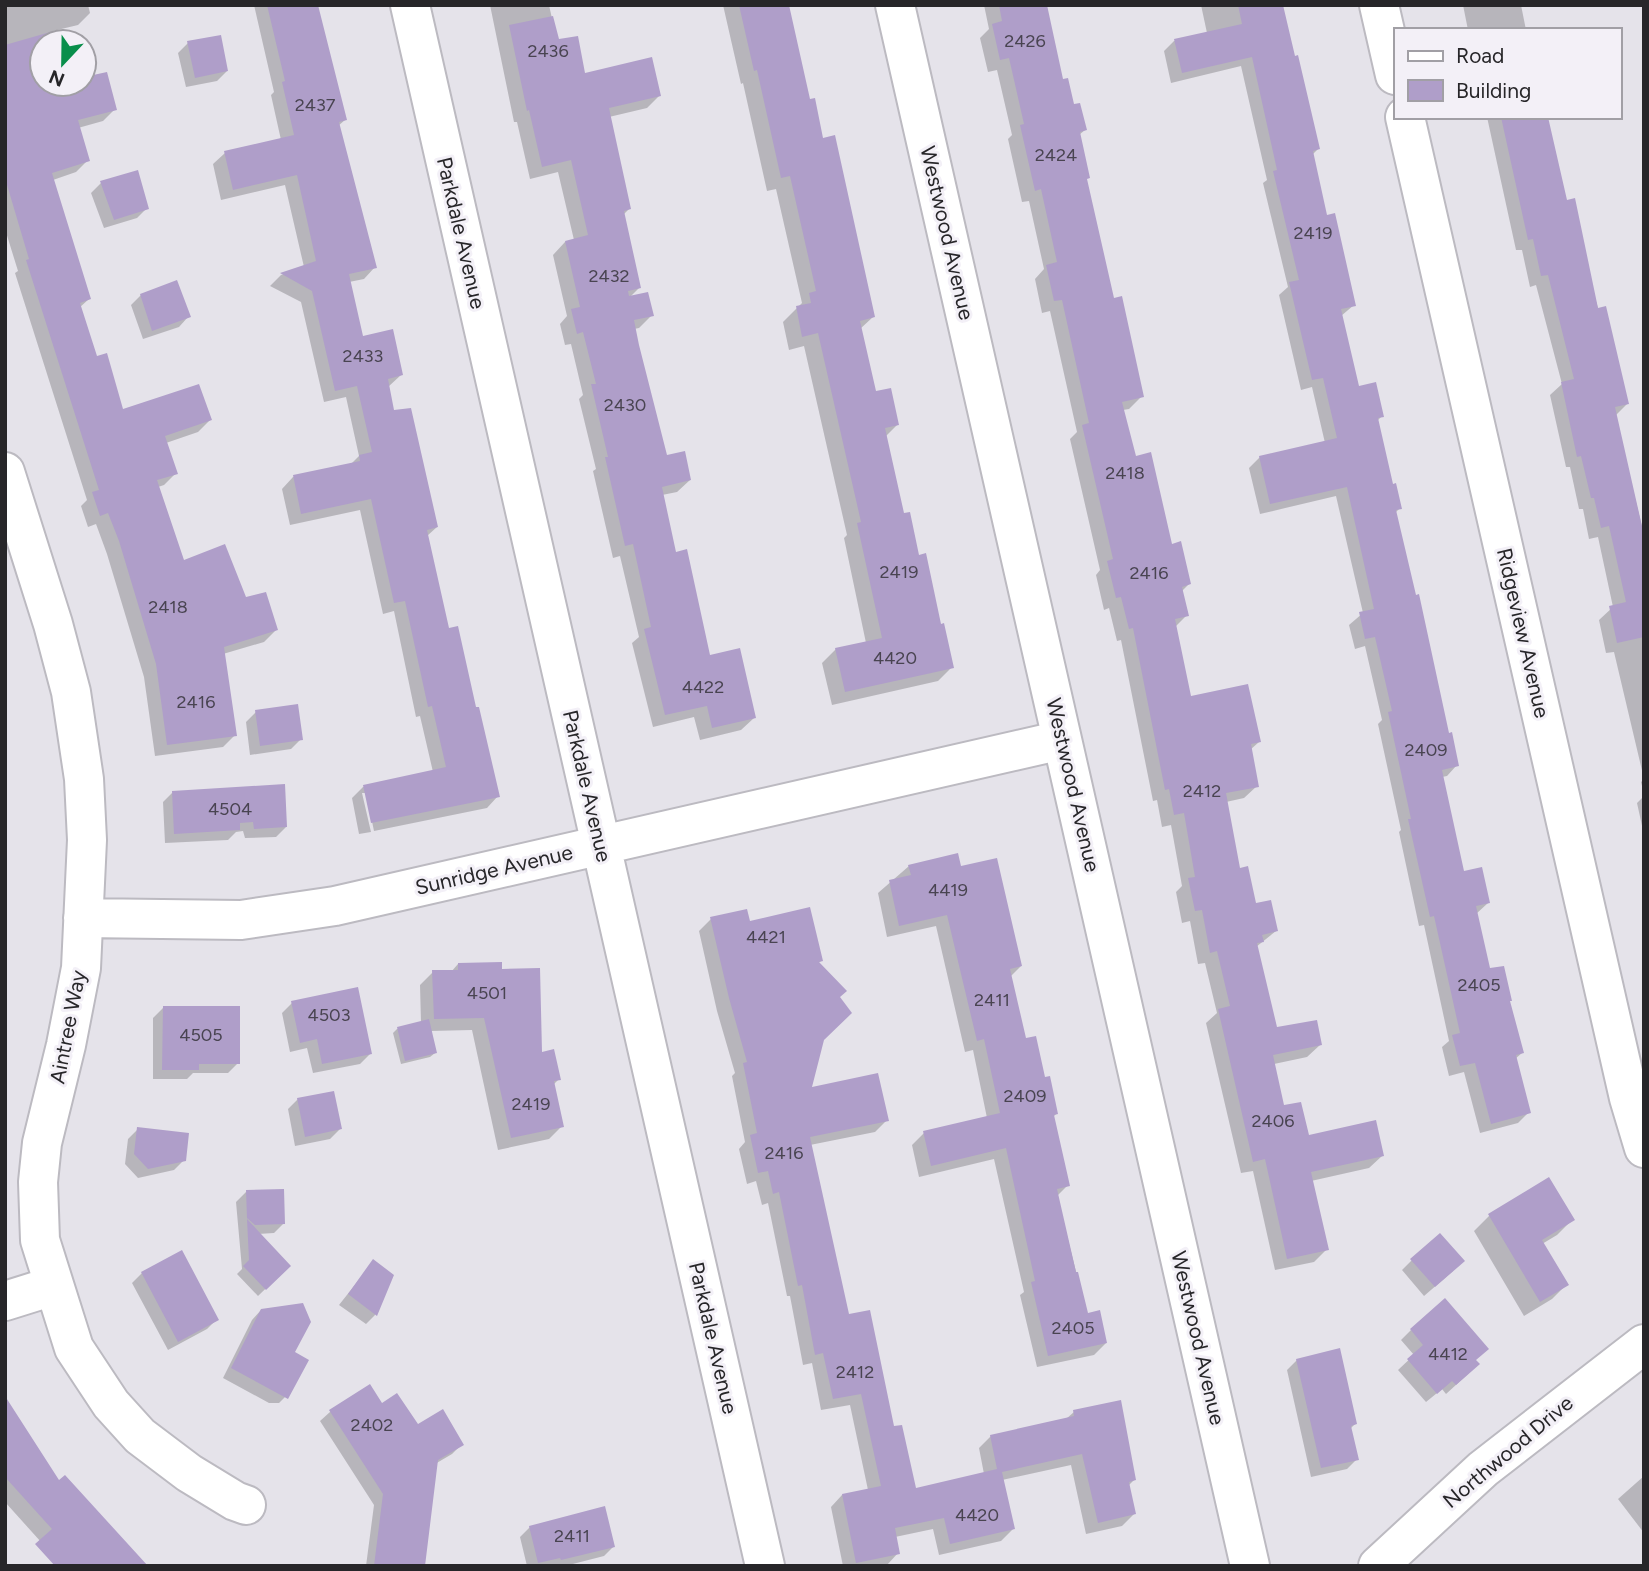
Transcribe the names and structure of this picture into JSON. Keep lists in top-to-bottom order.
{
  "streets": {
    "street": [
      "Parkdale Avenue",
      "Westwood Avenue",
      "Ridgeview Avenue",
      "Sunridge Avenue",
      "Aintree Way",
      "Northwood Drive"
    ]
  },
  "crossings": [
    ["Parkdale Avenue", "Sunridge Avenue"],
    ["Westwood Avenue", "Sunridge Avenue"],
    ["Sunridge Avenue", "Aintree Way"]
  ],
  "house_numbers": [
    "2426",
    "2436",
    "2437",
    "2424",
    "2419",
    "2432",
    "2433",
    "2430",
    "2418",
    "2419",
    "2416",
    "2418",
    "4420",
    "4422",
    "2416",
    "2409",
    "2412",
    "4504",
    "4419",
    "4421",
    "2405",
    "4501",
    "2411",
    "4503",
    "4505",
    "2409",
    "2419",
    "2406",
    "2416",
    "2405",
    "4412",
    "2412",
    "2402",
    "4420",
    "2411"
  ],
  "legend": ["Road", "Building"],
  "north": "bottom"
}
